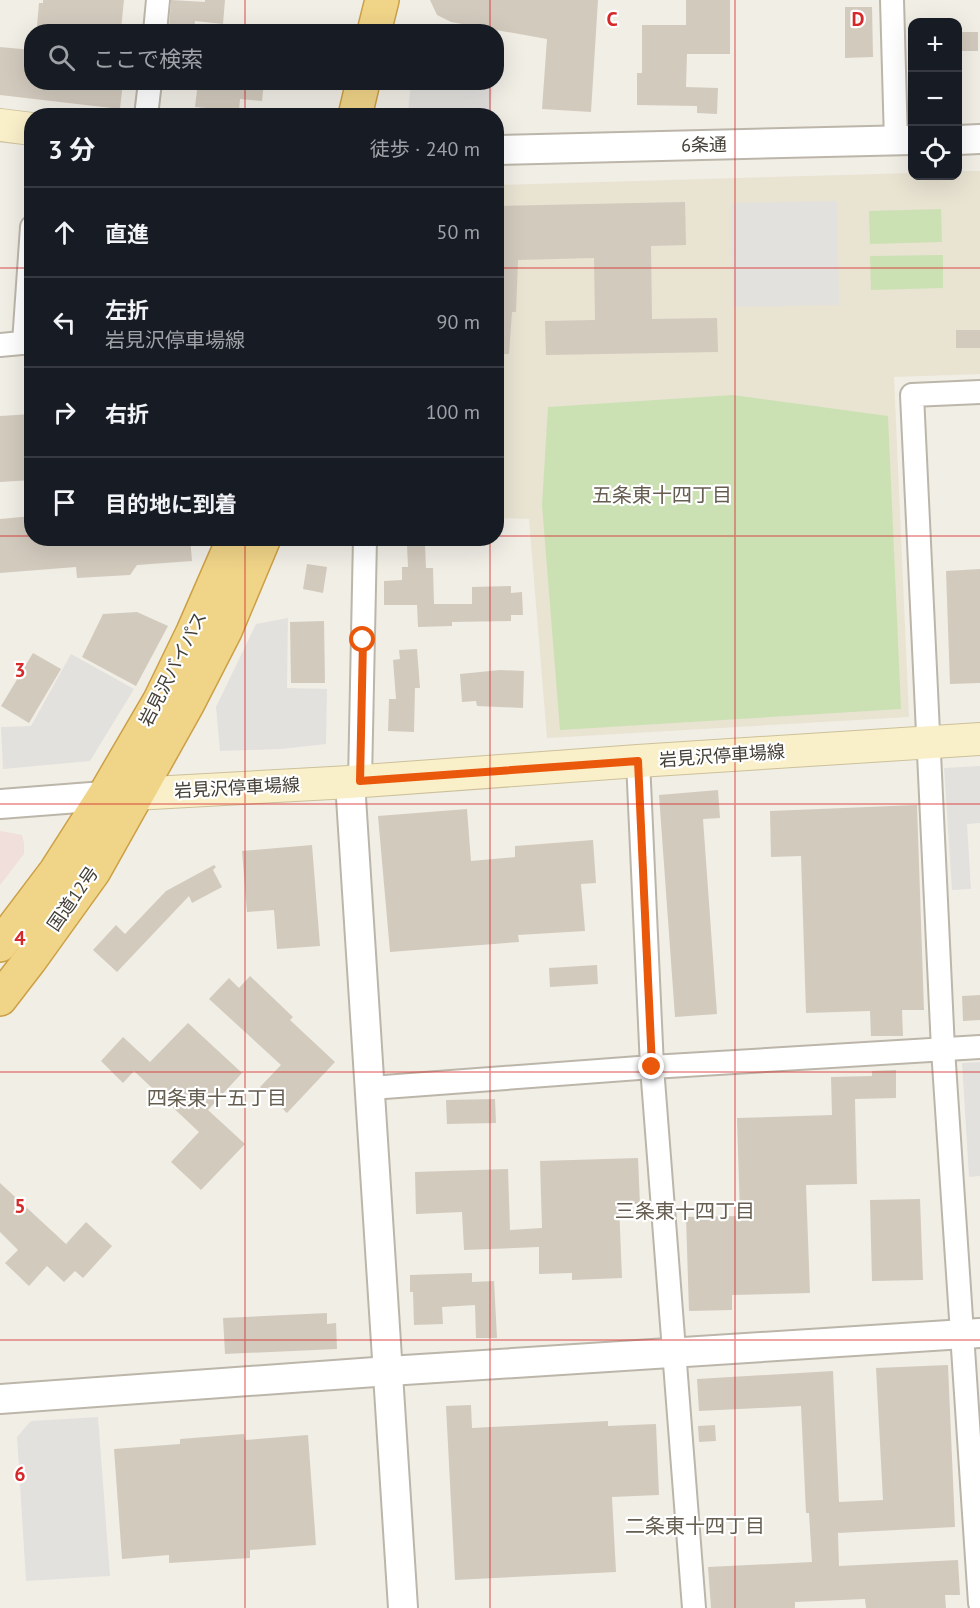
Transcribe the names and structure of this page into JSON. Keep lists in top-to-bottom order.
{
  "streets": {
    "highway": ["岩見沢バイパス", "国道12号"],
    "main road": ["岩見沢停車場線"],
    "street": ["6条通"]
  },
  "crossings": [
    ["岩見沢バイパス", "岩見沢停車場線"],
    ["岩見沢バイパス", "国道12号"],
    ["岩見沢停車場線", "国道12号"]
  ],
  "districts": [
    "五条東十四丁目",
    "四条東十五丁目",
    "三条東十四丁目",
    "二条東十四丁目"
  ],
  "page": {
    "map_buttons": ["+", "−"],
    "search": "ここで検索",
    "heading": ["3 分", "徒歩 · 240 m"],
    "list": [
      ["直進", "50 m"],
      ["左折", "岩見沢停車場線", "90 m"],
      ["右折", "100 m"],
      "目的地に到着"
    ]
  },
  "grid": {
    "columns": ["C", "D"],
    "rows": [
      "3",
      "4",
      "5",
      "6"
    ]
  }
}
